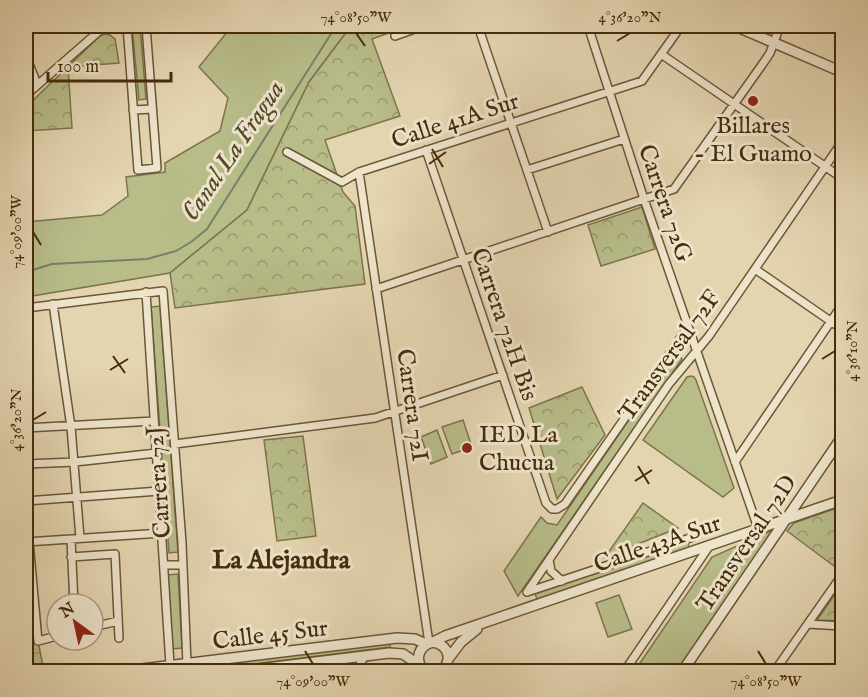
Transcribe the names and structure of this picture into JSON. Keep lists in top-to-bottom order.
{
  "streets": {
    "street": [
      "Calle 41A Sur",
      "Carrera 72G",
      "Carrera 72H Bis",
      "Transversal 72F",
      "Carrera 72I",
      "Carrera 72J",
      "Calle 43A Sur",
      "Transversal 72D",
      "Calle 45 Sur"
    ]
  },
  "crossings": [
    ["Calle 41A Sur", "Carrera 72G"],
    ["Calle 41A Sur", "Carrera 72H Bis"],
    ["Calle 41A Sur", "Carrera 72I"],
    ["Carrera 72G", "Transversal 72F"],
    ["Carrera 72G", "Calle 43A Sur"],
    ["Carrera 72H Bis", "Transversal 72F"],
    ["Transversal 72F", "Calle 43A Sur"],
    ["Carrera 72I", "Calle 43A Sur"],
    ["Carrera 72I", "Calle 45 Sur"],
    ["Carrera 72J", "Calle 45 Sur"],
    ["Calle 43A Sur", "Transversal 72D"],
    ["Calle 43A Sur", "Calle 45 Sur"]
  ],
  "districts": ["La Alejandra"],
  "water": ["Canal La Fragua"],
  "places": ["Billares - El Guamo", "IED La Chucua"],
  "scale_bar": "100 m",
  "north": "top left",
  "coordinates": [
    "74°08'50\"W",
    "4°36'20\"N",
    "74°09'00\"W",
    "4°36'10\"N"
  ]
}
